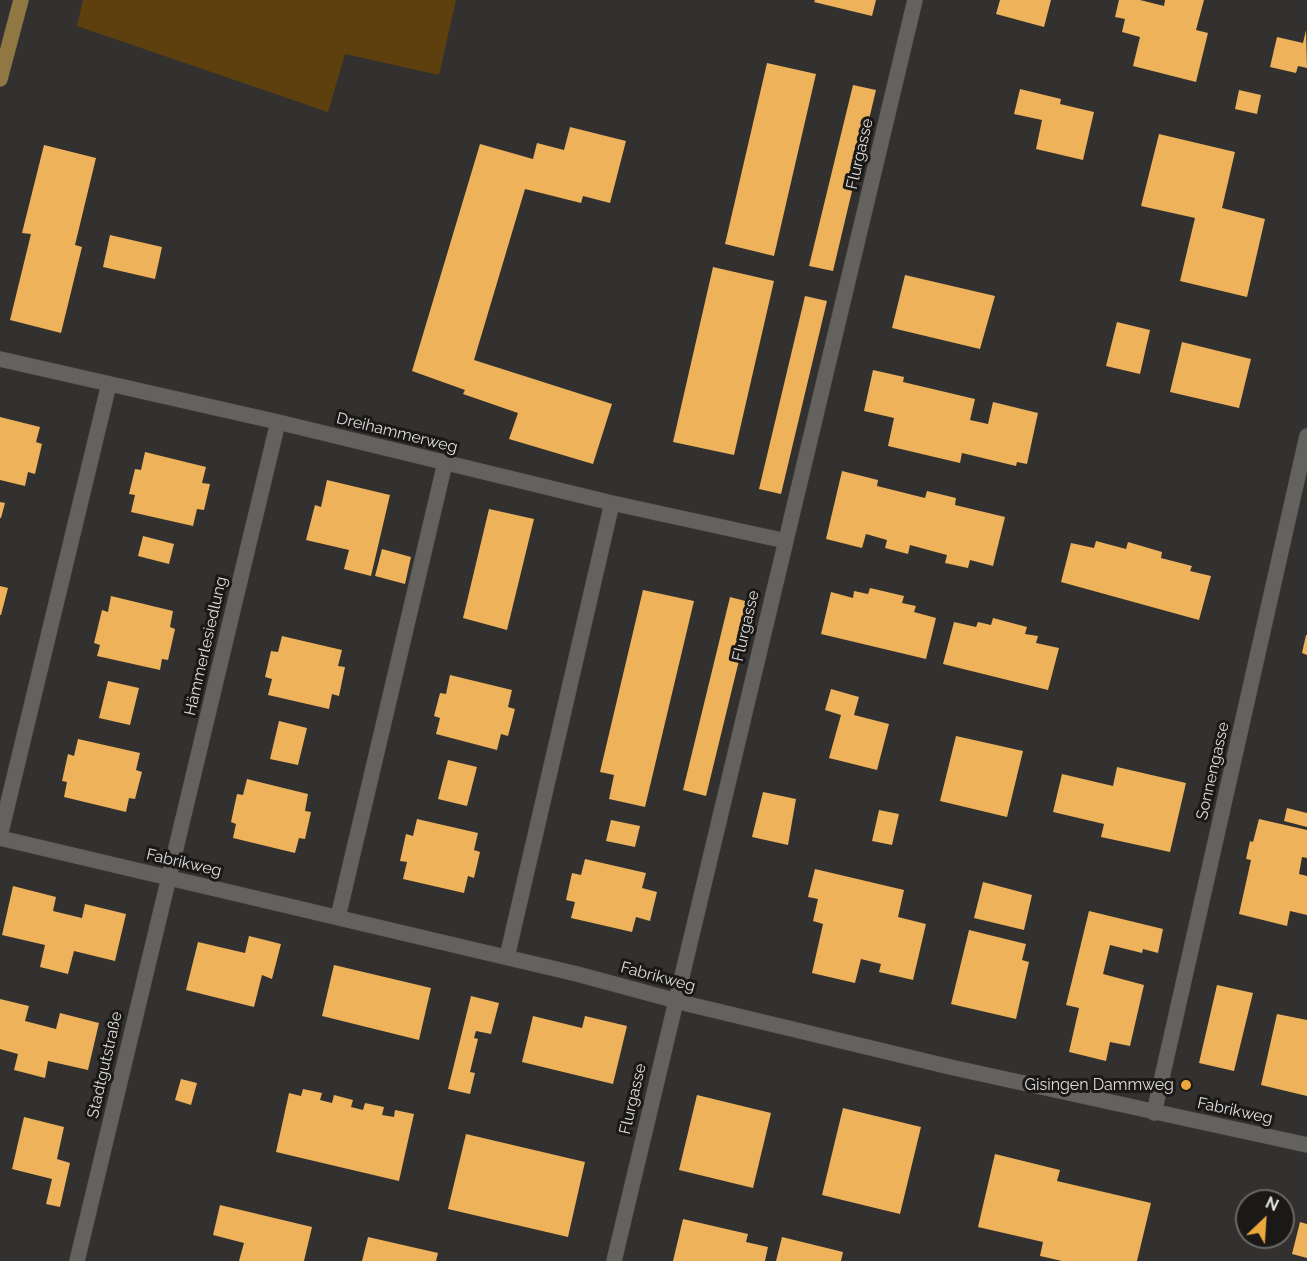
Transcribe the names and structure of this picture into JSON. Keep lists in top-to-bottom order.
{
  "streets": {
    "street": [
      "Flurgasse",
      "Dreihammerweg",
      "Hämmerlesiedlung",
      "Sonnengasse",
      "Fabrikweg",
      "Stadtgutstraße"
    ]
  },
  "crossings": [
    ["Flurgasse", "Dreihammerweg"],
    ["Flurgasse", "Fabrikweg"],
    ["Dreihammerweg", "Hämmerlesiedlung"],
    ["Hämmerlesiedlung", "Fabrikweg"],
    ["Hämmerlesiedlung", "Stadtgutstraße"],
    ["Sonnengasse", "Fabrikweg"],
    ["Fabrikweg", "Stadtgutstraße"]
  ],
  "places": ["Gisingen Dammweg"],
  "north": "top right"
}
